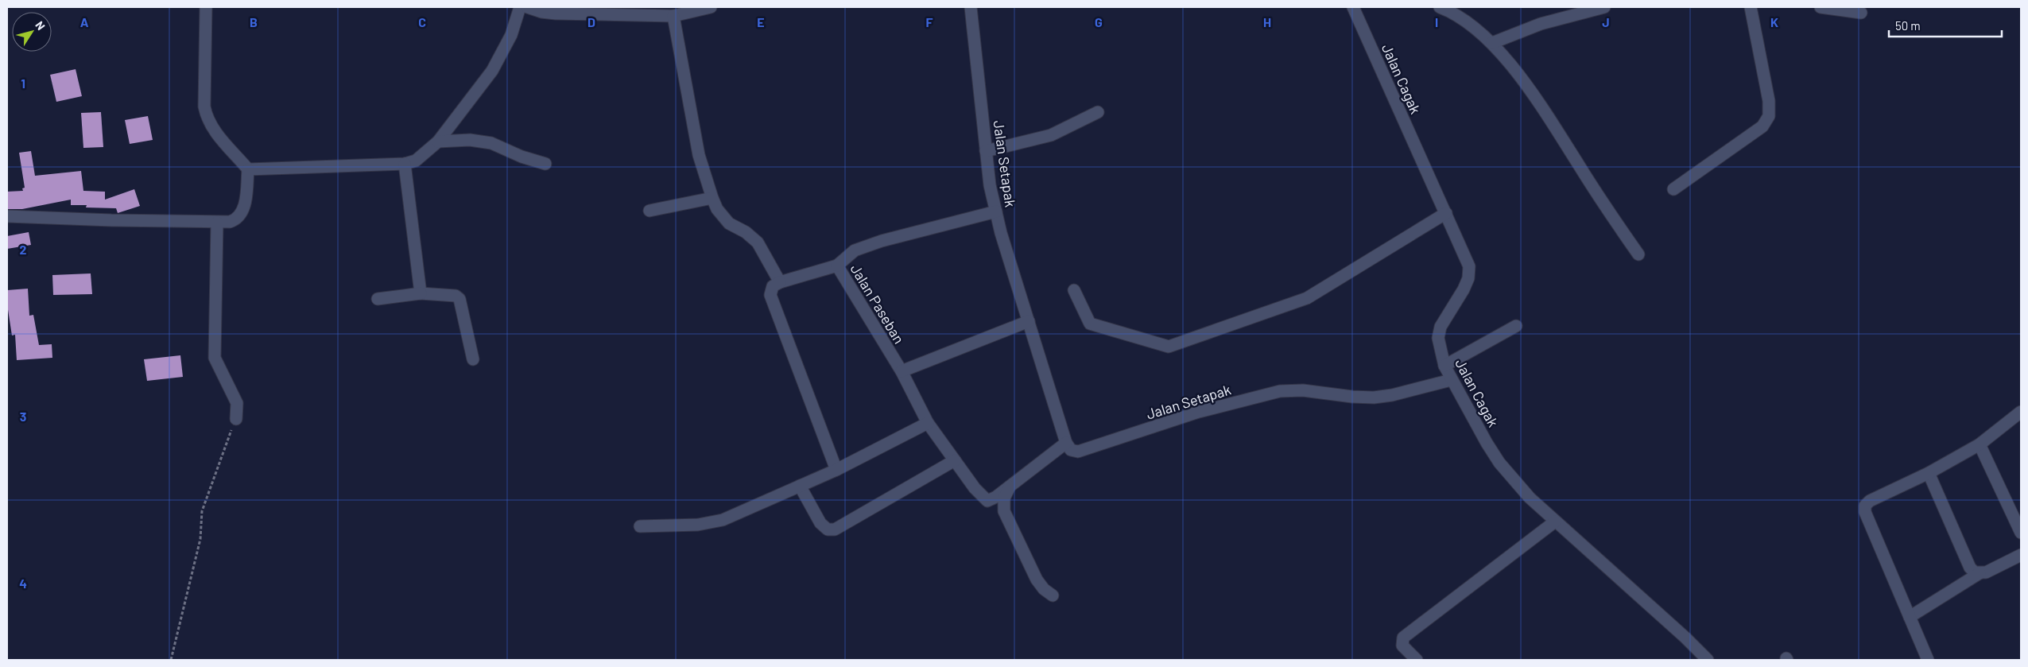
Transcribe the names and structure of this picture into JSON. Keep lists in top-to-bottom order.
{
  "streets": {
    "street": ["Jalan Cagak", "Jalan Setapak", "Jalan Paseban"]
  },
  "crossings": [
    ["Jalan Cagak", "Jalan Setapak"],
    ["Jalan Setapak", "Jalan Paseban"]
  ],
  "scale_bar": "50 m",
  "north": "top right",
  "grid": {
    "columns": [
      "A",
      "B",
      "C",
      "D",
      "E",
      "F",
      "G",
      "H",
      "I",
      "J",
      "K"
    ],
    "rows": [
      "1",
      "2",
      "3",
      "4"
    ]
  }
}
